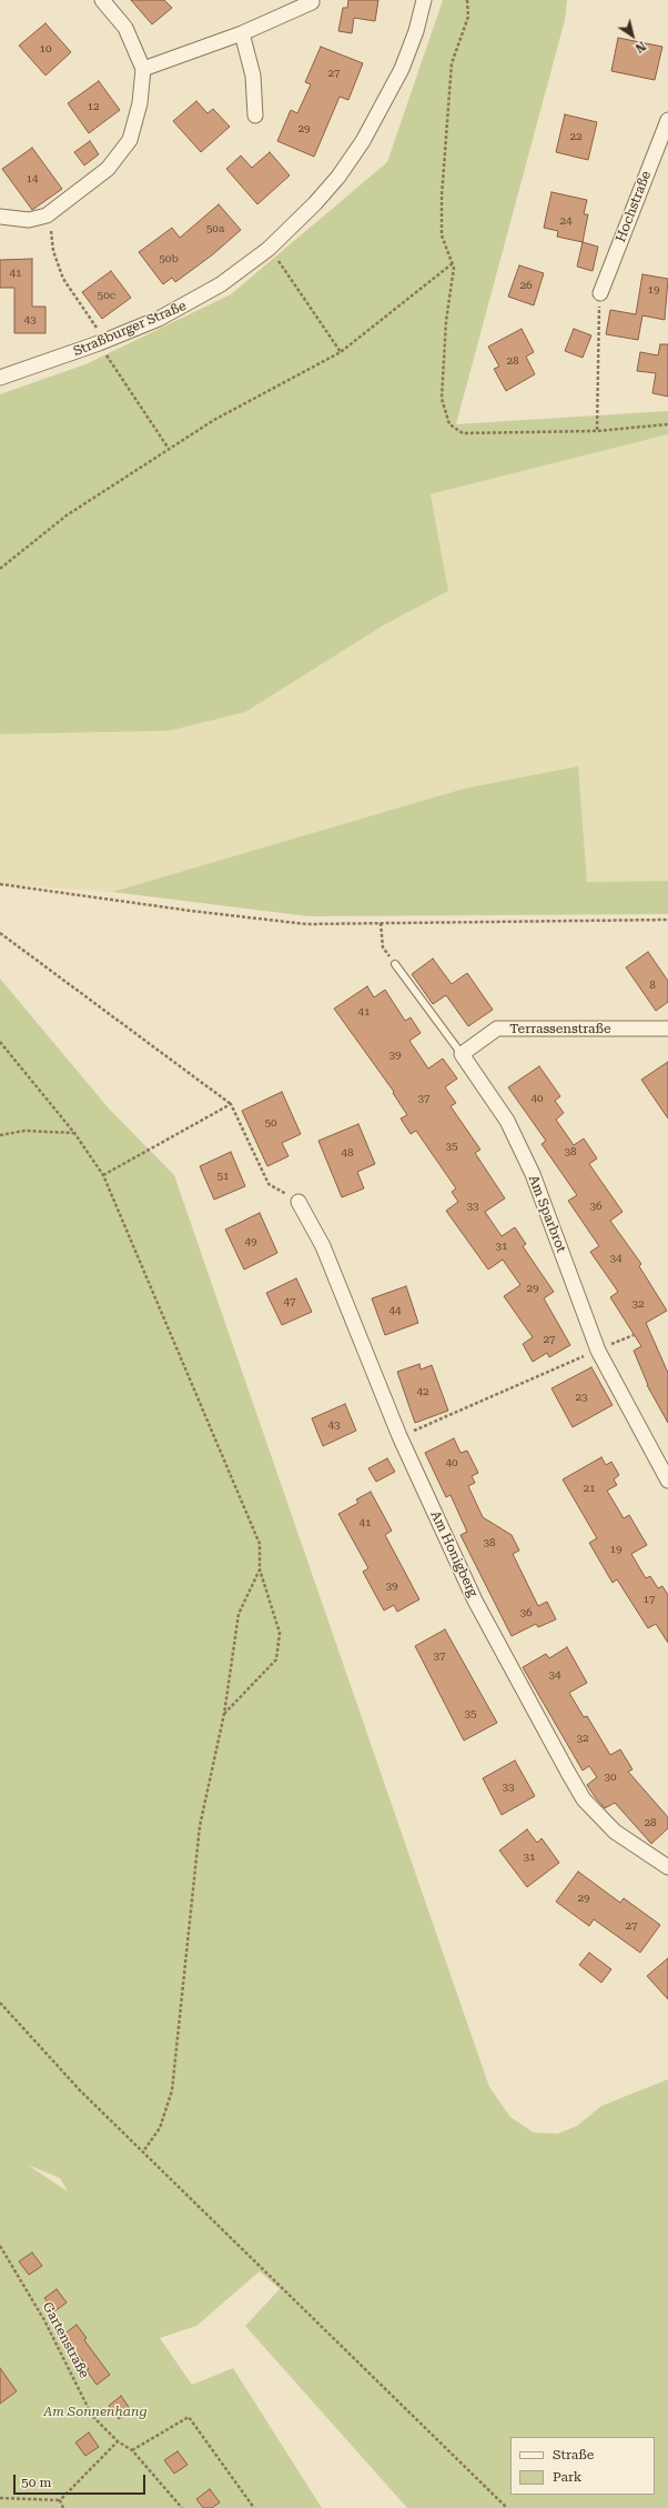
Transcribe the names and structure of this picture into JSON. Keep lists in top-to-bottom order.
{
  "streets": {
    "street": [
      "Hochstraße",
      "Straßburger Straße",
      "Terrassenstraße",
      "Am Sparbrot",
      "Am Honigberg"
    ],
    "path": ["Gartenstraße"]
  },
  "crossings": [
    ["Terrassenstraße", "Am Sparbrot"]
  ],
  "parks": ["Am Sonnenhang"],
  "house_numbers": [
    "10",
    "27",
    "12",
    "29",
    "22",
    "14",
    "24",
    "50a",
    "50b",
    "41",
    "26",
    "19",
    "50c",
    "43",
    "28",
    "8",
    "41",
    "39",
    "37",
    "40",
    "50",
    "35",
    "38",
    "48",
    "51",
    "33",
    "36",
    "49",
    "31",
    "34",
    "29",
    "47",
    "32",
    "44",
    "27",
    "42",
    "23",
    "43",
    "40",
    "21",
    "41",
    "38",
    "19",
    "39",
    "17",
    "36",
    "37",
    "34",
    "35",
    "32",
    "30",
    "33",
    "28",
    "31",
    "29",
    "27"
  ],
  "legend": ["Straße", "Park"],
  "scale_bar": "50 m",
  "north": "bottom right"
}
